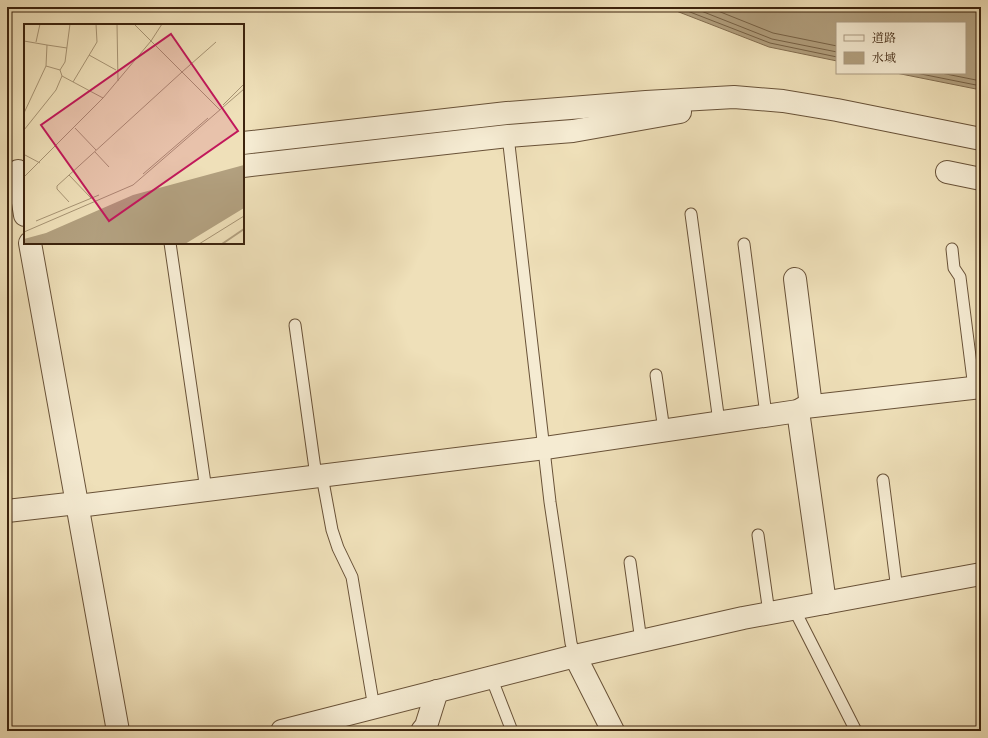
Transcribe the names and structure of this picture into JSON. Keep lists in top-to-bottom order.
{
  "legend": ["道路", "水域"]
}
